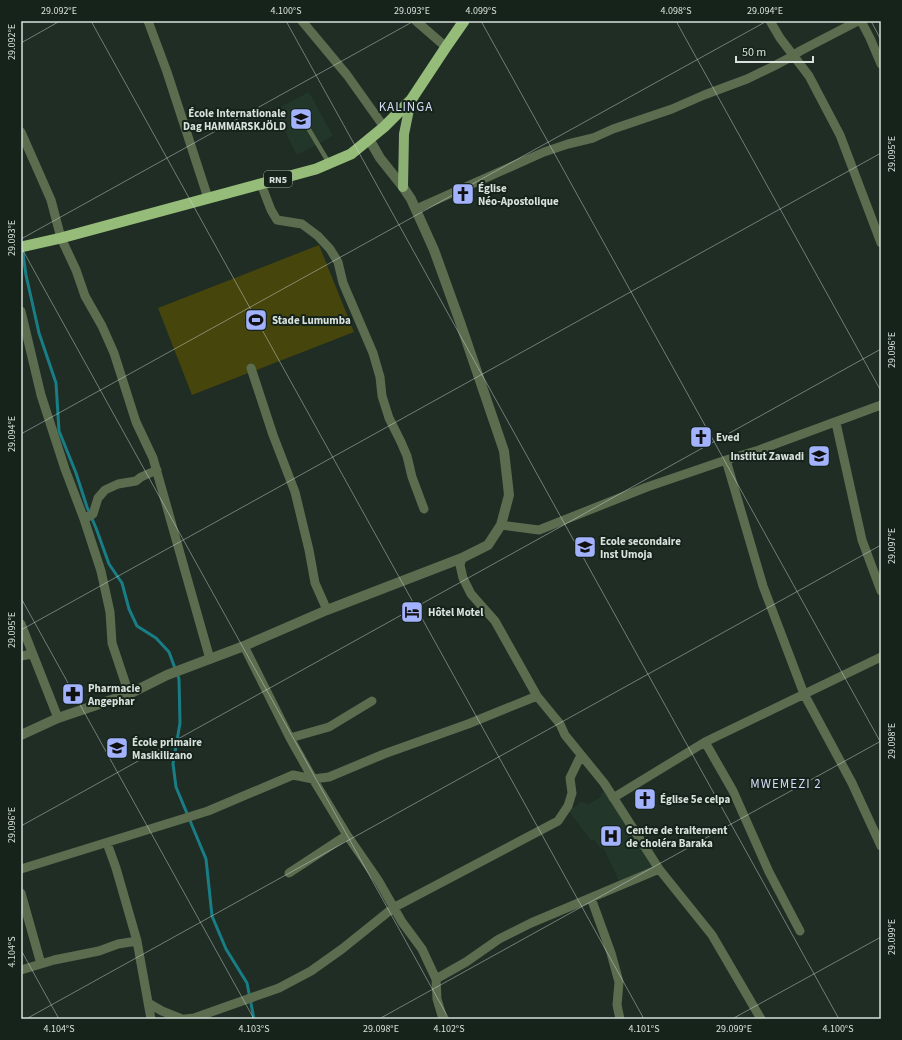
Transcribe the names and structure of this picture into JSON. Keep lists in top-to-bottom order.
{
  "streets": {
    "highway": ["RN5"]
  },
  "districts": ["KALINGA", "MWEMEZI 2"],
  "places": {
    "school or university": [
      "École Internationale Dag HAMMARSKJÖLD",
      "Institut Zawadi",
      "Ecole secondaire Inst Umoja",
      "École primaire Masikilizano"
    ],
    "church": ["Église Néo-Apostolique", "Eved", "Église 5e celpa"],
    "sports": ["Stade Lumumba"],
    "hotel": ["Hôtel Motel"],
    "pharmacy": ["Pharmacie Angephar"],
    "hospital": ["Centre de traitement de choléra Baraka"]
  },
  "scale_bar": "50 m",
  "coordinates": [
    "29.092°E",
    "4.100°S",
    "29.093°E",
    "4.099°S",
    "4.098°S",
    "29.094°E",
    "29.095°E",
    "29.096°E",
    "29.097°E",
    "29.098°E",
    "29.099°E",
    "4.104°S",
    "4.103°S",
    "4.102°S",
    "4.101°S"
  ]
}
